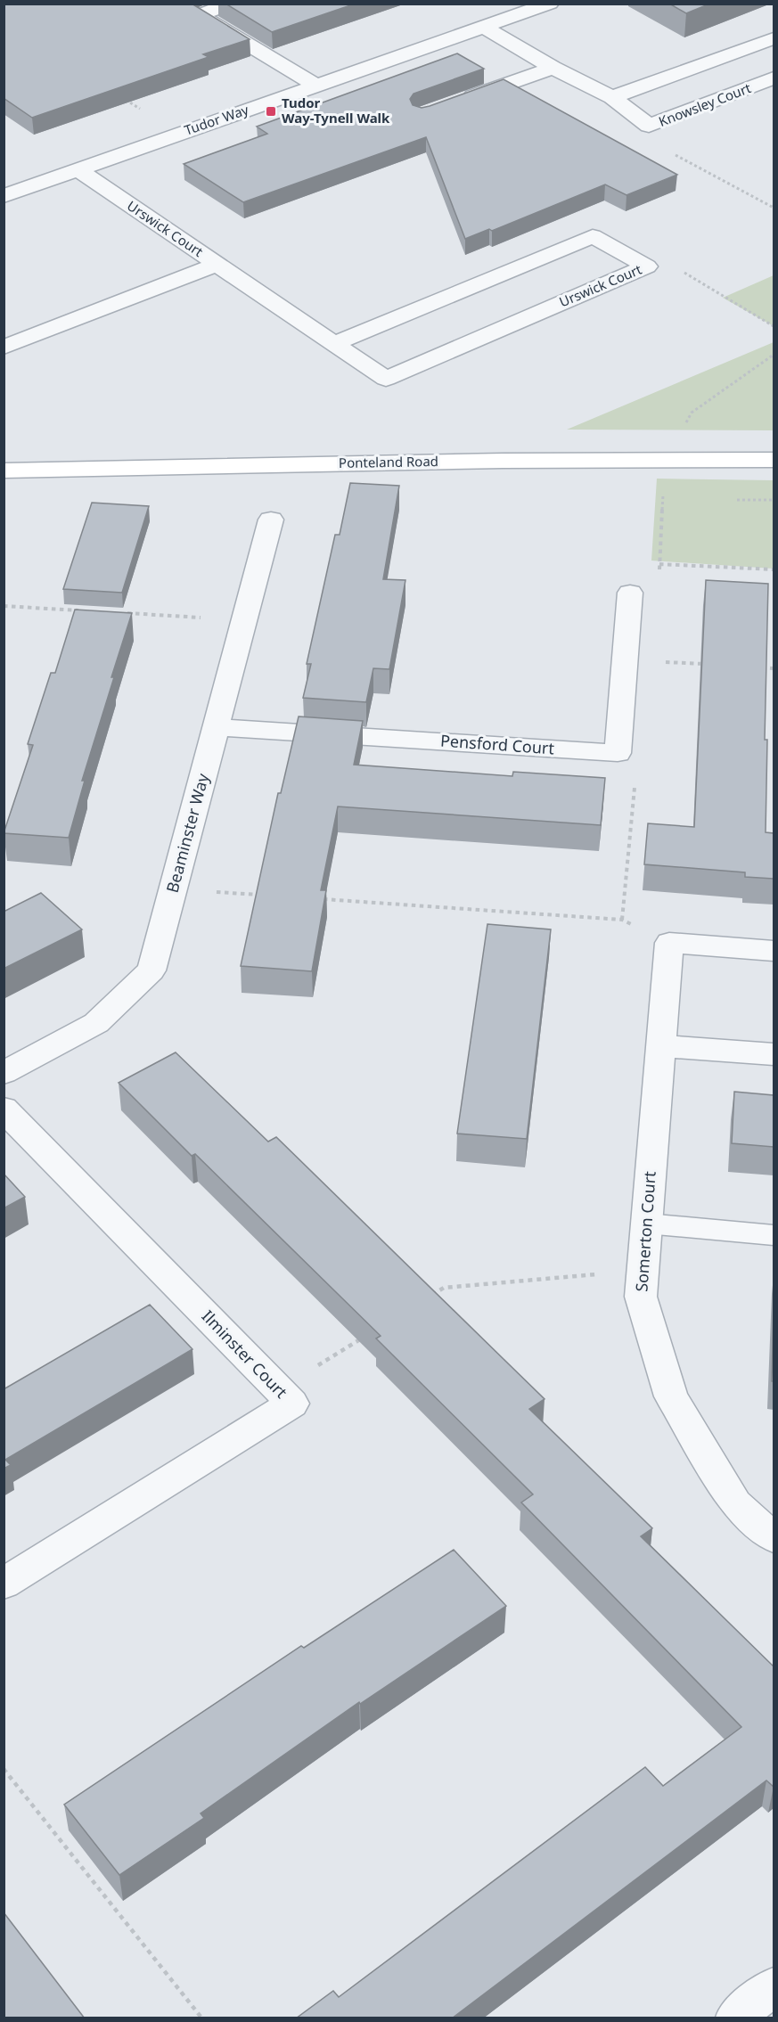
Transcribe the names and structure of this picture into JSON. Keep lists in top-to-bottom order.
{
  "streets": {
    "main road": ["Ponteland Road"],
    "street": [
      "Knowsley Court",
      "Tudor Way",
      "Urswick Court",
      "Pensford Court",
      "Beaminster Way",
      "Somerton Court",
      "Ilminster Court"
    ]
  },
  "crossings": [
    ["Knowsley Court", "Tudor Way"],
    ["Tudor Way", "Urswick Court"],
    ["Pensford Court", "Beaminster Way"]
  ],
  "places": {
    "transit": ["Tudor Way-Tynell Walk"]
  }
}
